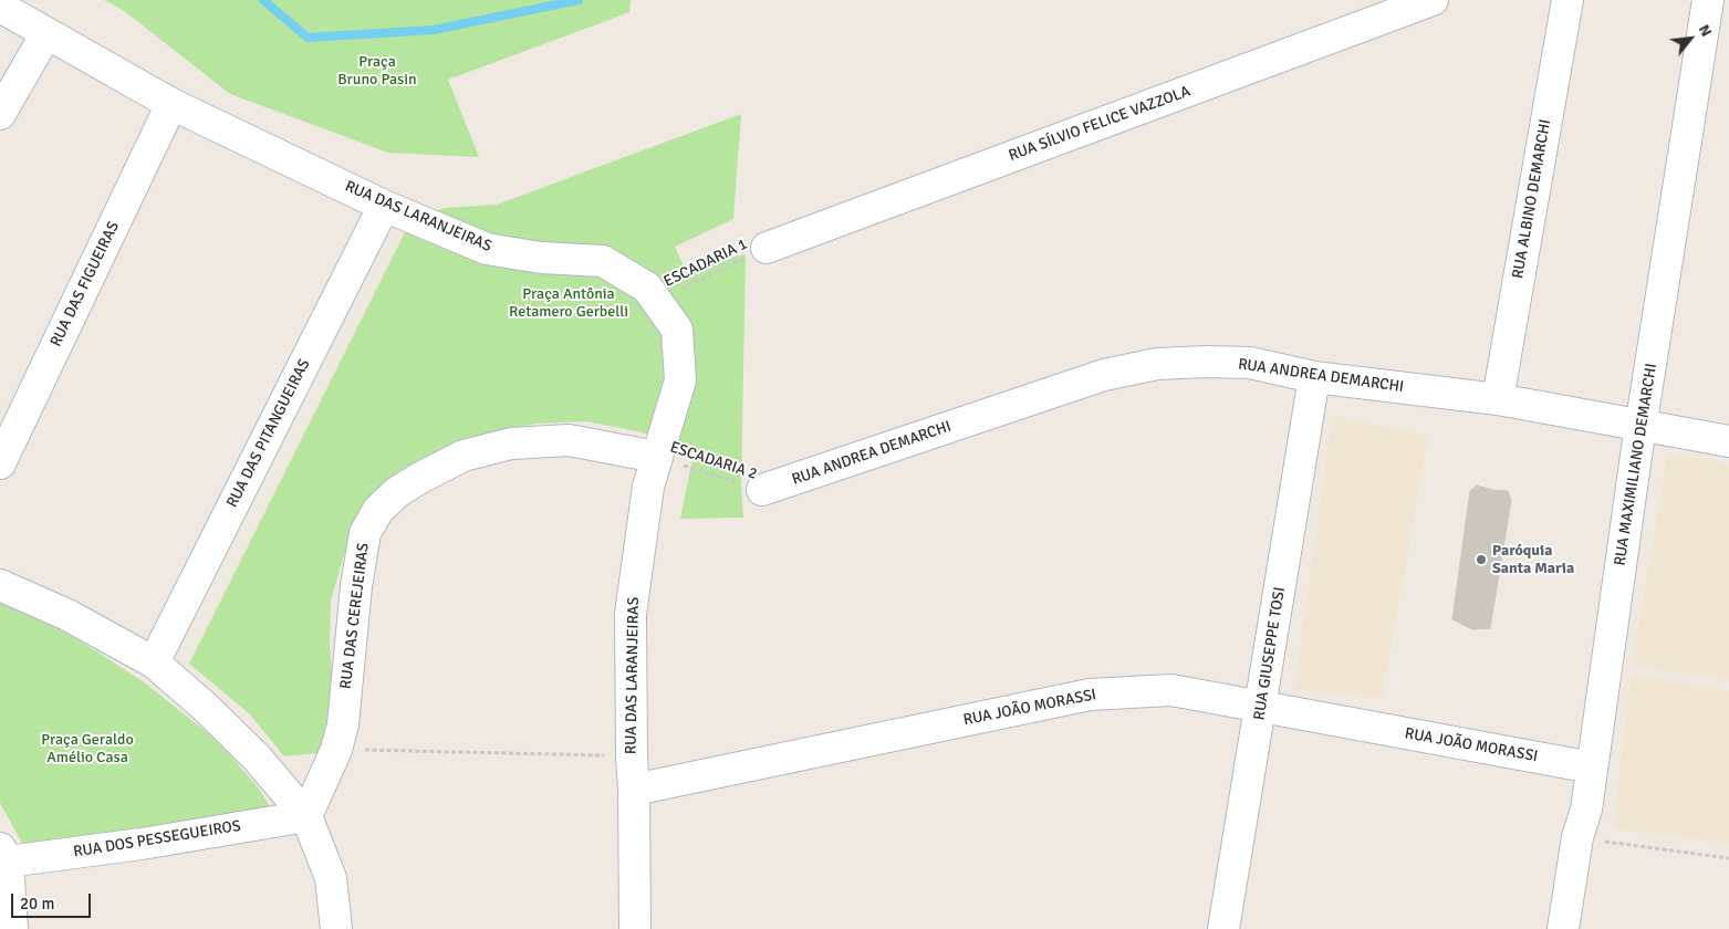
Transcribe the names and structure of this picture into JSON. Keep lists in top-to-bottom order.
{
  "streets": {
    "street": [
      "RUA SÍLVIO FELICE VAZZOLA",
      "RUA ALBINO DEMARCHI",
      "RUA DAS LARANJEIRAS",
      "RUA DAS FIGUEIRAS",
      "RUA ANDREA DEMARCHI",
      "RUA DAS PITANGUEIRAS",
      "RUA MAXIMILIANO DEMARCHI",
      "RUA DAS CEREJEIRAS",
      "RUA GIUSEPPE TOSI",
      "RUA JOÃO MORASSI",
      "RUA DOS PESSEGUEIROS"
    ],
    "path": ["ESCADARIA 1", "ESCADARIA 2"]
  },
  "crossings": [
    ["RUA SÍLVIO FELICE VAZZOLA", "ESCADARIA 1"],
    ["RUA ALBINO DEMARCHI", "RUA ANDREA DEMARCHI"],
    ["RUA DAS LARANJEIRAS", "ESCADARIA 1"],
    ["RUA DAS LARANJEIRAS", "RUA DAS FIGUEIRAS"],
    ["RUA DAS LARANJEIRAS", "RUA DAS PITANGUEIRAS"],
    ["RUA DAS LARANJEIRAS", "ESCADARIA 2"],
    ["RUA DAS LARANJEIRAS", "RUA DAS CEREJEIRAS"],
    ["RUA DAS LARANJEIRAS", "RUA JOÃO MORASSI"],
    ["RUA ANDREA DEMARCHI", "ESCADARIA 2"],
    ["RUA ANDREA DEMARCHI", "RUA MAXIMILIANO DEMARCHI"],
    ["RUA ANDREA DEMARCHI", "RUA GIUSEPPE TOSI"],
    ["ESCADARIA 2", "RUA DAS CEREJEIRAS"],
    ["RUA MAXIMILIANO DEMARCHI", "RUA JOÃO MORASSI"],
    ["RUA DAS CEREJEIRAS", "RUA DOS PESSEGUEIROS"],
    ["RUA GIUSEPPE TOSI", "RUA JOÃO MORASSI"]
  ],
  "parks": ["Praça Bruno Pasin", "Praça Antônia Retamero Gerbelli", "Praça Geraldo Amélio Casa"],
  "places": ["Paróquia Santa Maria"],
  "scale_bar": "20 m",
  "north": "top right"
}
